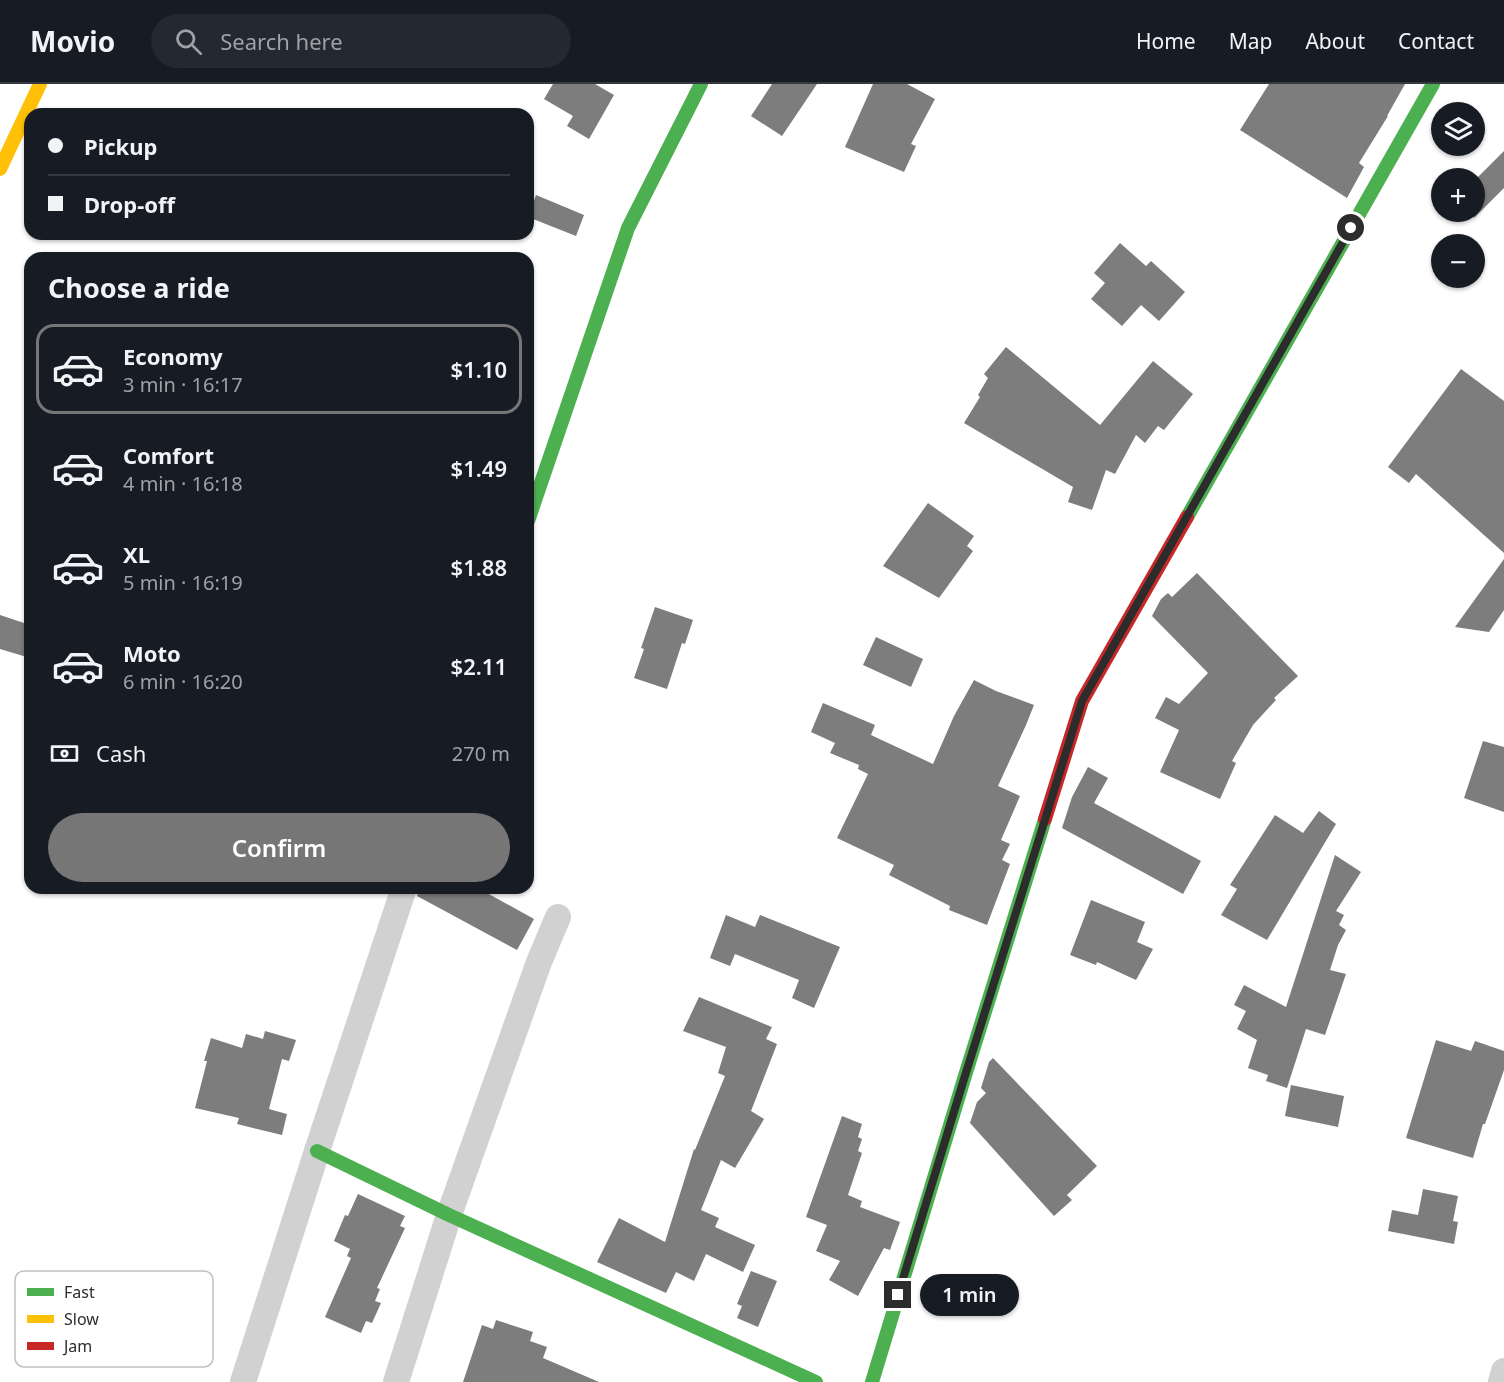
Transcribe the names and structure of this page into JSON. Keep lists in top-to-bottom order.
{
  "legend": ["Fast", "Slow", "Jam"],
  "page": {
    "header": "Movio",
    "search": "Search here",
    "nav": [
      "Home",
      "Map",
      "About",
      "Contact"
    ],
    "map_buttons": ["+", "−"],
    "banner": ["Pickup", "Drop-off"],
    "heading": "Choose a ride",
    "list": [
      {
        "name": "Economy",
        "note": "3 min · 16:17",
        "value": "$1.10"
      },
      {
        "name": "Comfort",
        "note": "4 min · 16:18",
        "value": "$1.49"
      },
      {
        "name": "XL",
        "note": "5 min · 16:19",
        "value": "$1.88"
      },
      {
        "name": "Moto",
        "note": "6 min · 16:20",
        "value": "$2.11"
      }
    ],
    "pay": ["Cash", "270 m"],
    "buttons": "Confirm",
    "bubble": "1 min"
  }
}
